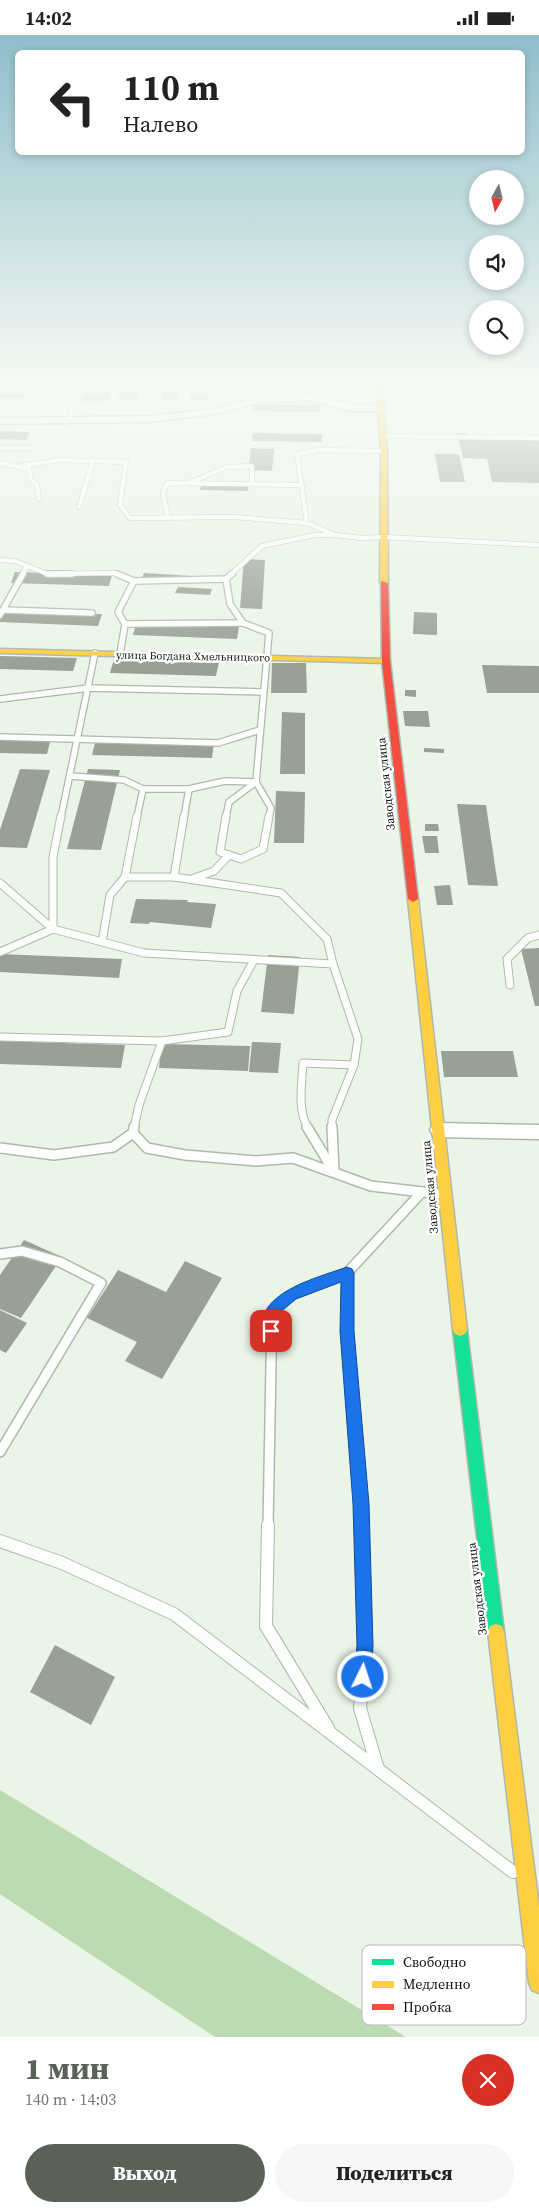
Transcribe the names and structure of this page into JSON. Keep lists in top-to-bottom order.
{
  "streets": {
    "street": ["улица Богдана Хмельницкого", "Заводская улица"]
  },
  "crossings": [
    ["улица Богдана Хмельницкого", "Заводская улица"]
  ],
  "legend": ["Свободно", "Медленно", "Пробка"],
  "north": "bottom",
  "page": {
    "status": "14:02",
    "turn": ["110 m", "Налево"],
    "heading": ["1 мин", "140 m · 14:03"],
    "buttons": ["Выход", "Поделиться"]
  }
}
